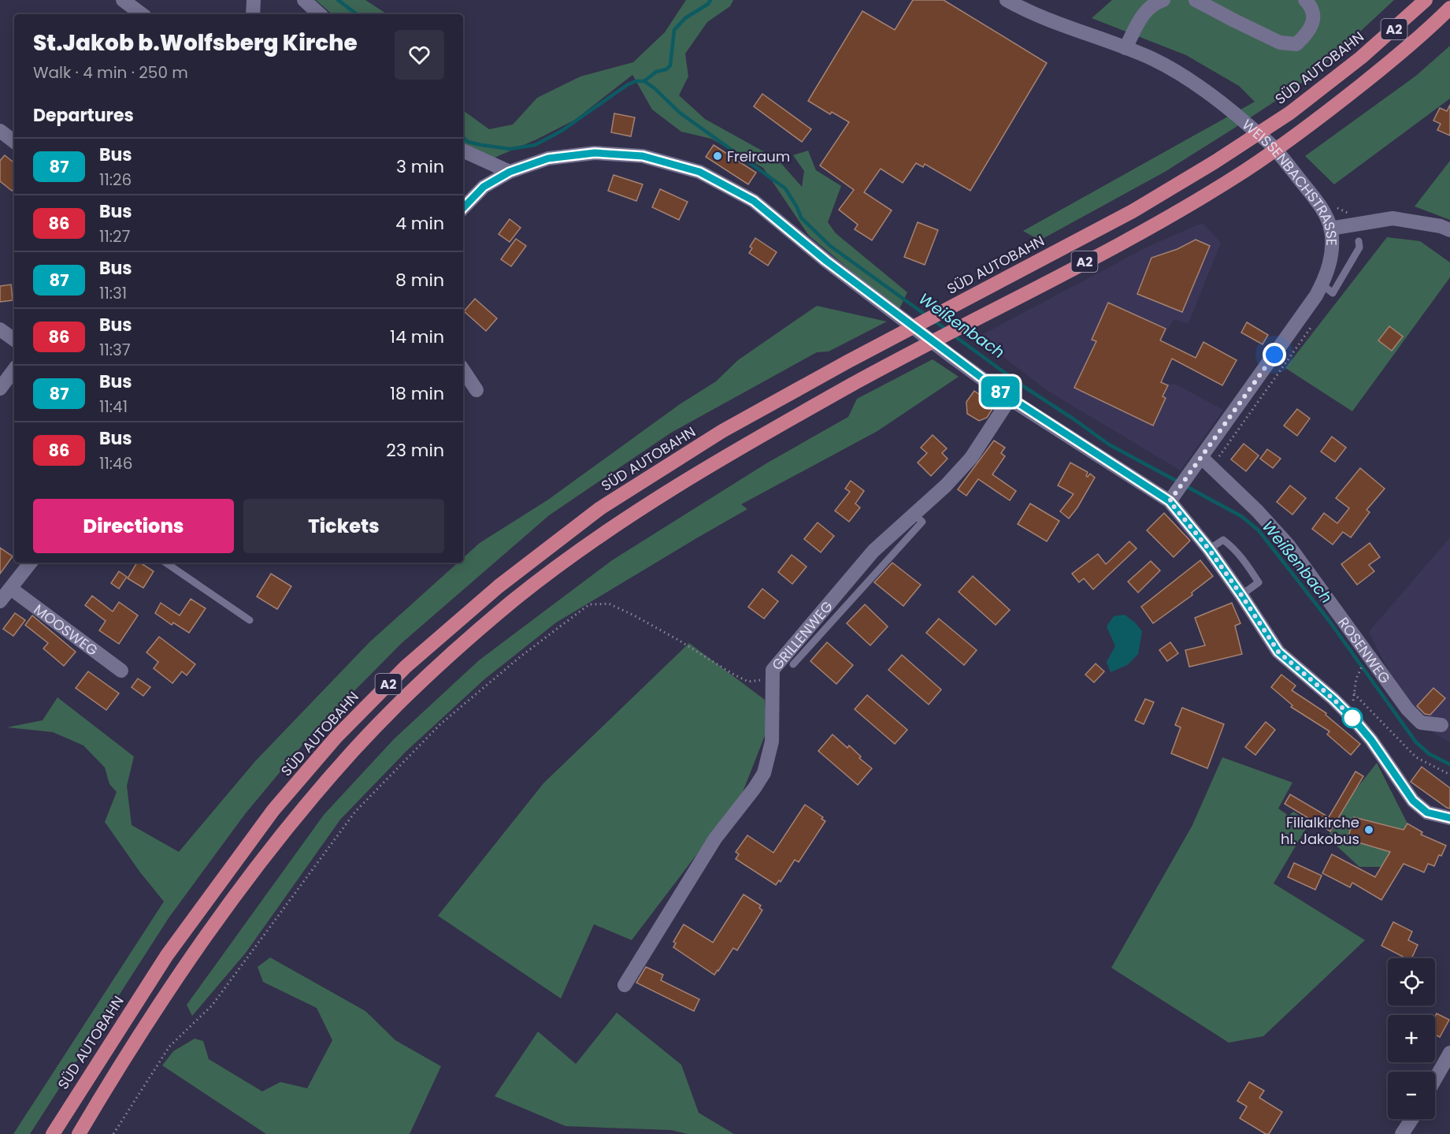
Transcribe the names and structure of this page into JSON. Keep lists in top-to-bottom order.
{
  "streets": {
    "highway": ["A2", "SÜD AUTOBAHN"],
    "main road": [
      "WEISSENBACHSTRASSE",
      "MOOSWEG",
      "GRILLENWEG",
      "ROSENWEG"
    ]
  },
  "crossings": [
    ["WEISSENBACHSTRASSE", "ROSENWEG"]
  ],
  "water": ["Weißenbach"],
  "places": ["Freiraum", "Filialkirche hl. Jakobus"],
  "lines": ["bus line 87"],
  "page": {
    "on_map": "87",
    "heading": [
      ["St.Jakob b.Wolfsberg Kirche", "Walk · 4 min · 250 m"],
      "Departures"
    ],
    "list": [
      {
        "mark": "87",
        "name": "Bus",
        "note": "11:26",
        "value": "3 min"
      },
      {
        "mark": "86",
        "name": "Bus",
        "note": "11:27",
        "value": "4 min"
      },
      {
        "mark": "87",
        "name": "Bus",
        "note": "11:31",
        "value": "8 min"
      },
      {
        "mark": "86",
        "name": "Bus",
        "note": "11:37",
        "value": "14 min"
      },
      {
        "mark": "87",
        "name": "Bus",
        "note": "11:41",
        "value": "18 min"
      },
      {
        "mark": "86",
        "name": "Bus",
        "note": "11:46",
        "value": "23 min"
      }
    ],
    "buttons": ["Directions", "Tickets"],
    "map_buttons": ["+", "−"]
  }
}
